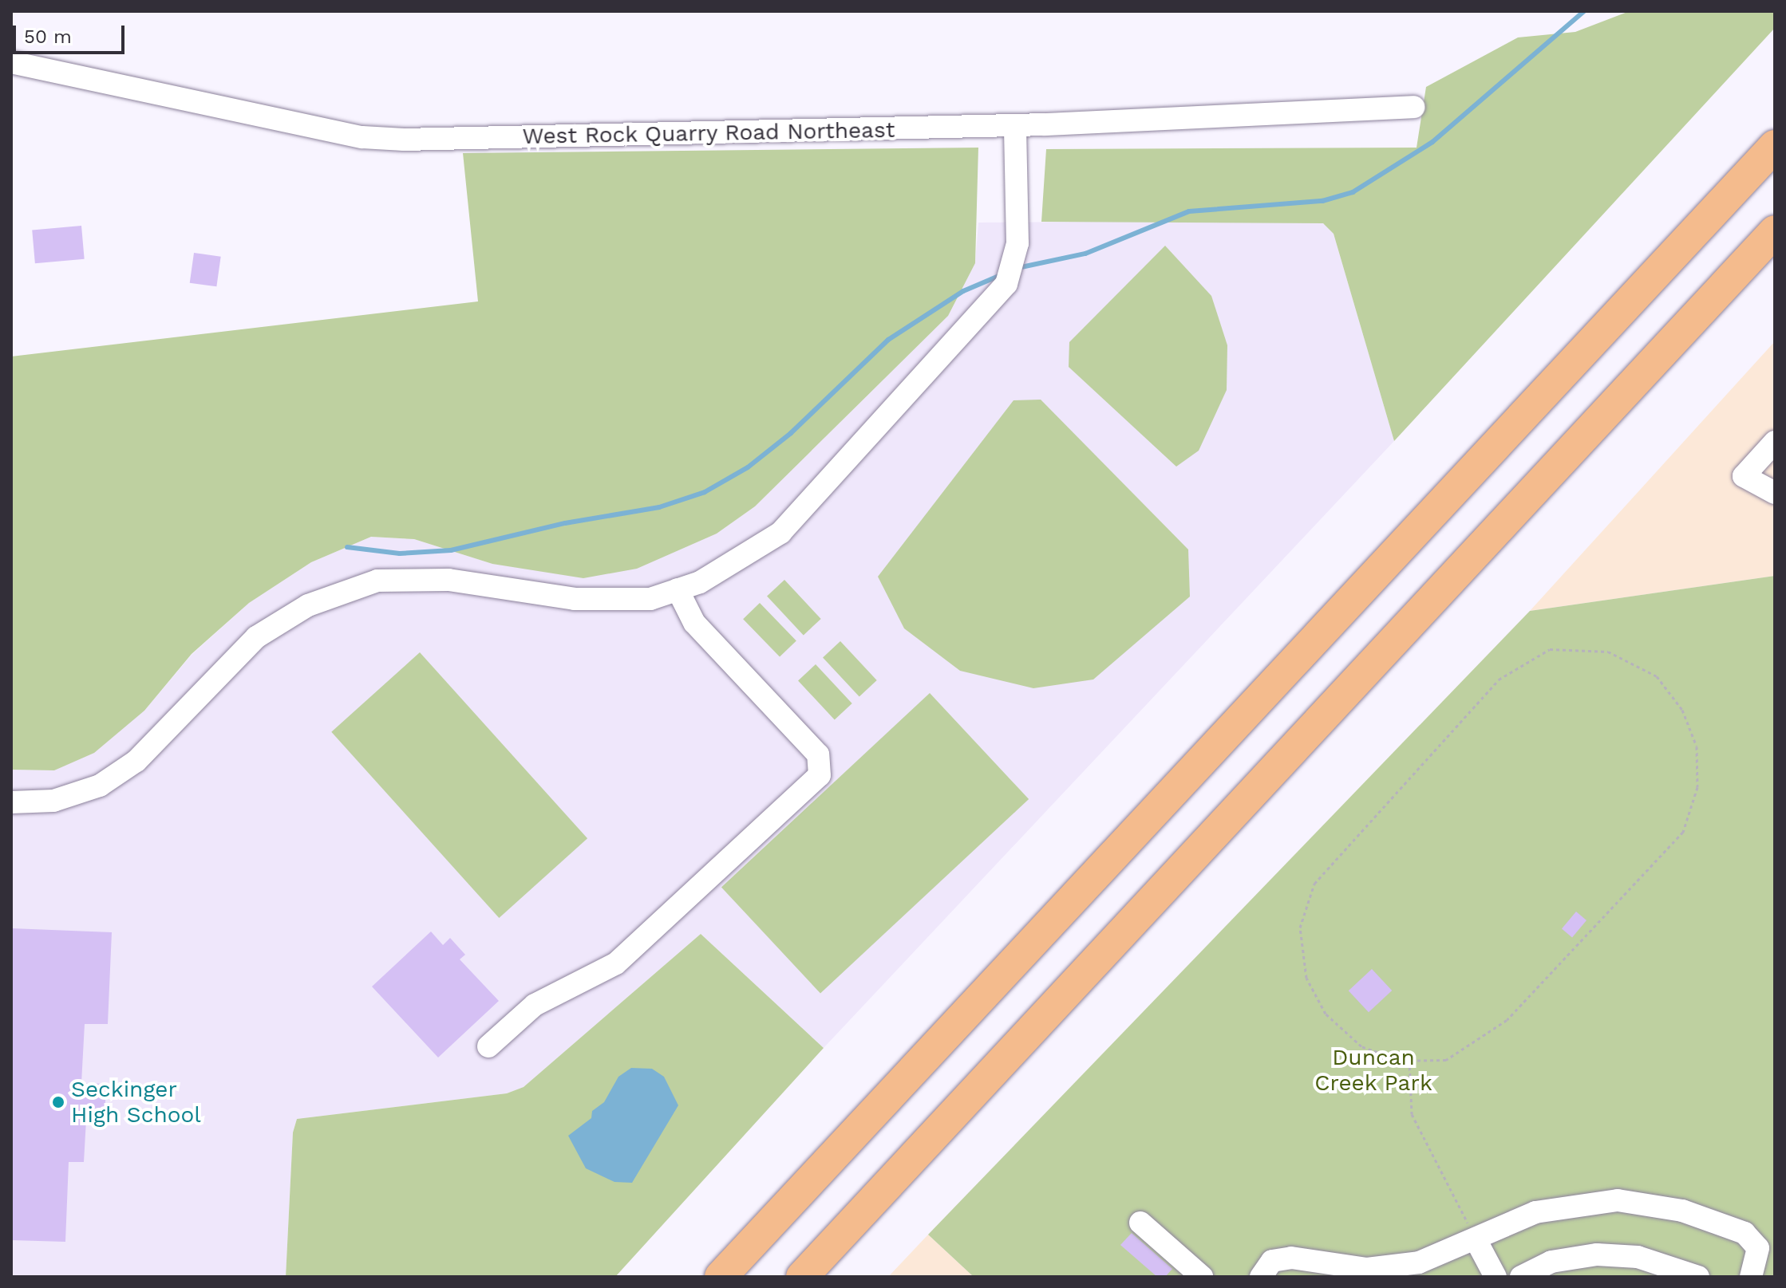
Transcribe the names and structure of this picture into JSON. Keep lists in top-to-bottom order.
{
  "streets": {
    "street": ["West Rock Quarry Road Northeast"]
  },
  "parks": ["Duncan Creek Park"],
  "places": ["Seckinger High School"],
  "scale_bar": "50 m"
}
